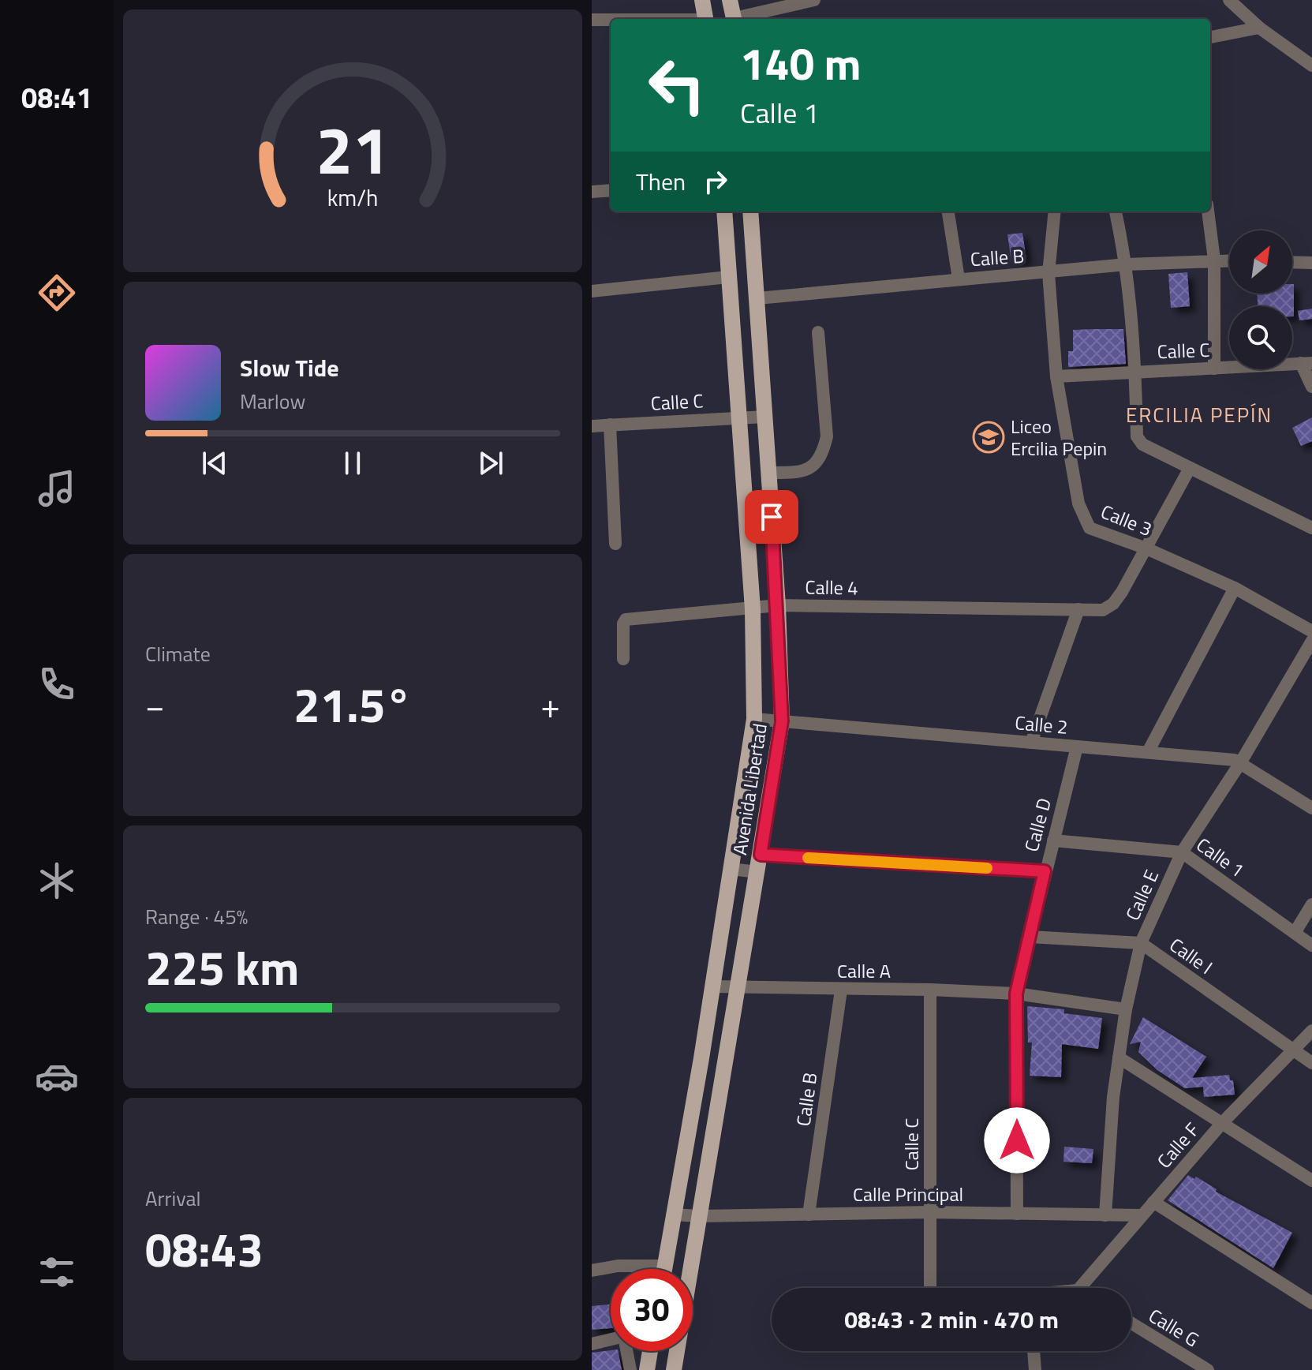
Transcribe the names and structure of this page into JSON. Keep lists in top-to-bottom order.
{
  "streets": {
    "main road": ["Avenida Libertad"],
    "street": [
      "Calle B",
      "Calle C",
      "Calle 3",
      "Calle 4",
      "Calle 2",
      "Calle D",
      "Calle 1",
      "Calle E",
      "Calle I",
      "Calle A",
      "Calle F",
      "Calle Principal",
      "Calle G"
    ]
  },
  "crossings": [
    ["Calle B", "Calle 3"],
    ["Calle B", "Avenida Libertad"],
    ["Calle B", "Calle A"],
    ["Calle B", "Calle Principal"],
    ["Calle C", "Calle 3"],
    ["Calle C", "Avenida Libertad"],
    ["Calle C", "Calle A"],
    ["Calle C", "Calle Principal"],
    ["Calle 4", "Avenida Libertad"],
    ["Calle 2", "Avenida Libertad"],
    ["Calle 2", "Calle D"],
    ["Calle 2", "Calle E"],
    ["Avenida Libertad", "Calle A"],
    ["Avenida Libertad", "Calle Principal"],
    ["Calle D", "Calle 1"],
    ["Calle D", "Calle I"],
    ["Calle D", "Calle A"],
    ["Calle D", "Calle Principal"],
    ["Calle 1", "Calle E"],
    ["Calle E", "Calle I"],
    ["Calle E", "Calle A"],
    ["Calle E", "Calle Principal"],
    ["Calle I", "Calle F"],
    ["Calle F", "Calle Principal"]
  ],
  "districts": ["ERCILIA PEPÍN"],
  "places": {
    "school or university": ["Liceo Ercilia Pepin"]
  },
  "north": "top right",
  "page": {
    "tabs": "08:41",
    "turn": ["140 m", "Calle 1"],
    "then": "Then",
    "song": ["Slow Tide", "Marlow"],
    "tile": [
      "Climate",
      ["Range · 45%", "225 km"],
      ["Arrival", "08:43"]
    ],
    "heat": ["−", "21.5°", "+"],
    "limit": "30",
    "trip": "08:43 · 2 min · 470 m",
    "gauge": ["21", "km/h"]
  }
}
